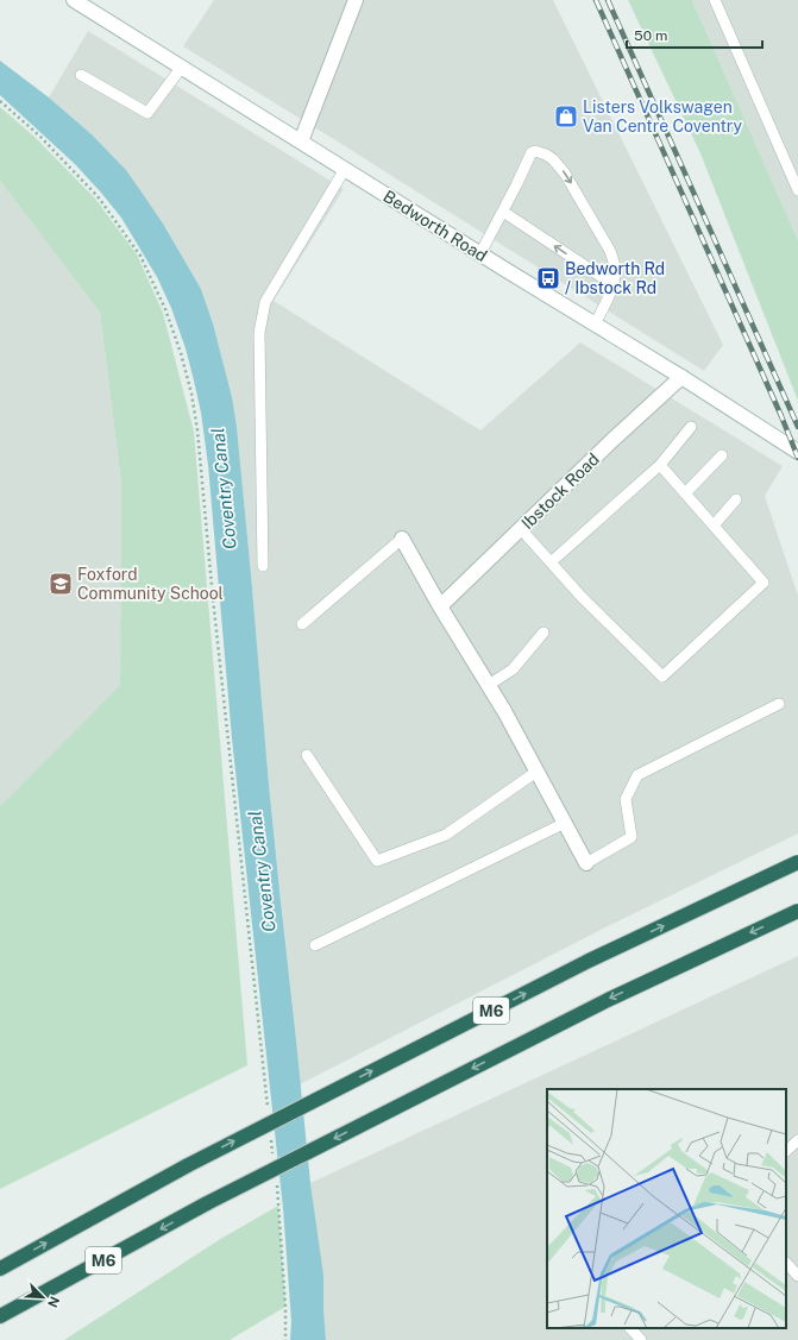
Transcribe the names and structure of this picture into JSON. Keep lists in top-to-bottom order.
{
  "streets": {
    "highway": ["M6"],
    "street": ["Bedworth Road", "Ibstock Road"]
  },
  "crossings": [
    ["Bedworth Road", "Ibstock Road"]
  ],
  "water": ["Coventry Canal"],
  "places": {
    "shop": ["Listers Volkswagen Van Centre Coventry"],
    "bus stop": ["Bedworth Rd / Ibstock Rd"],
    "school or university": ["Foxford Community School"]
  },
  "scale_bar": "50 m",
  "north": "bottom right"
}
